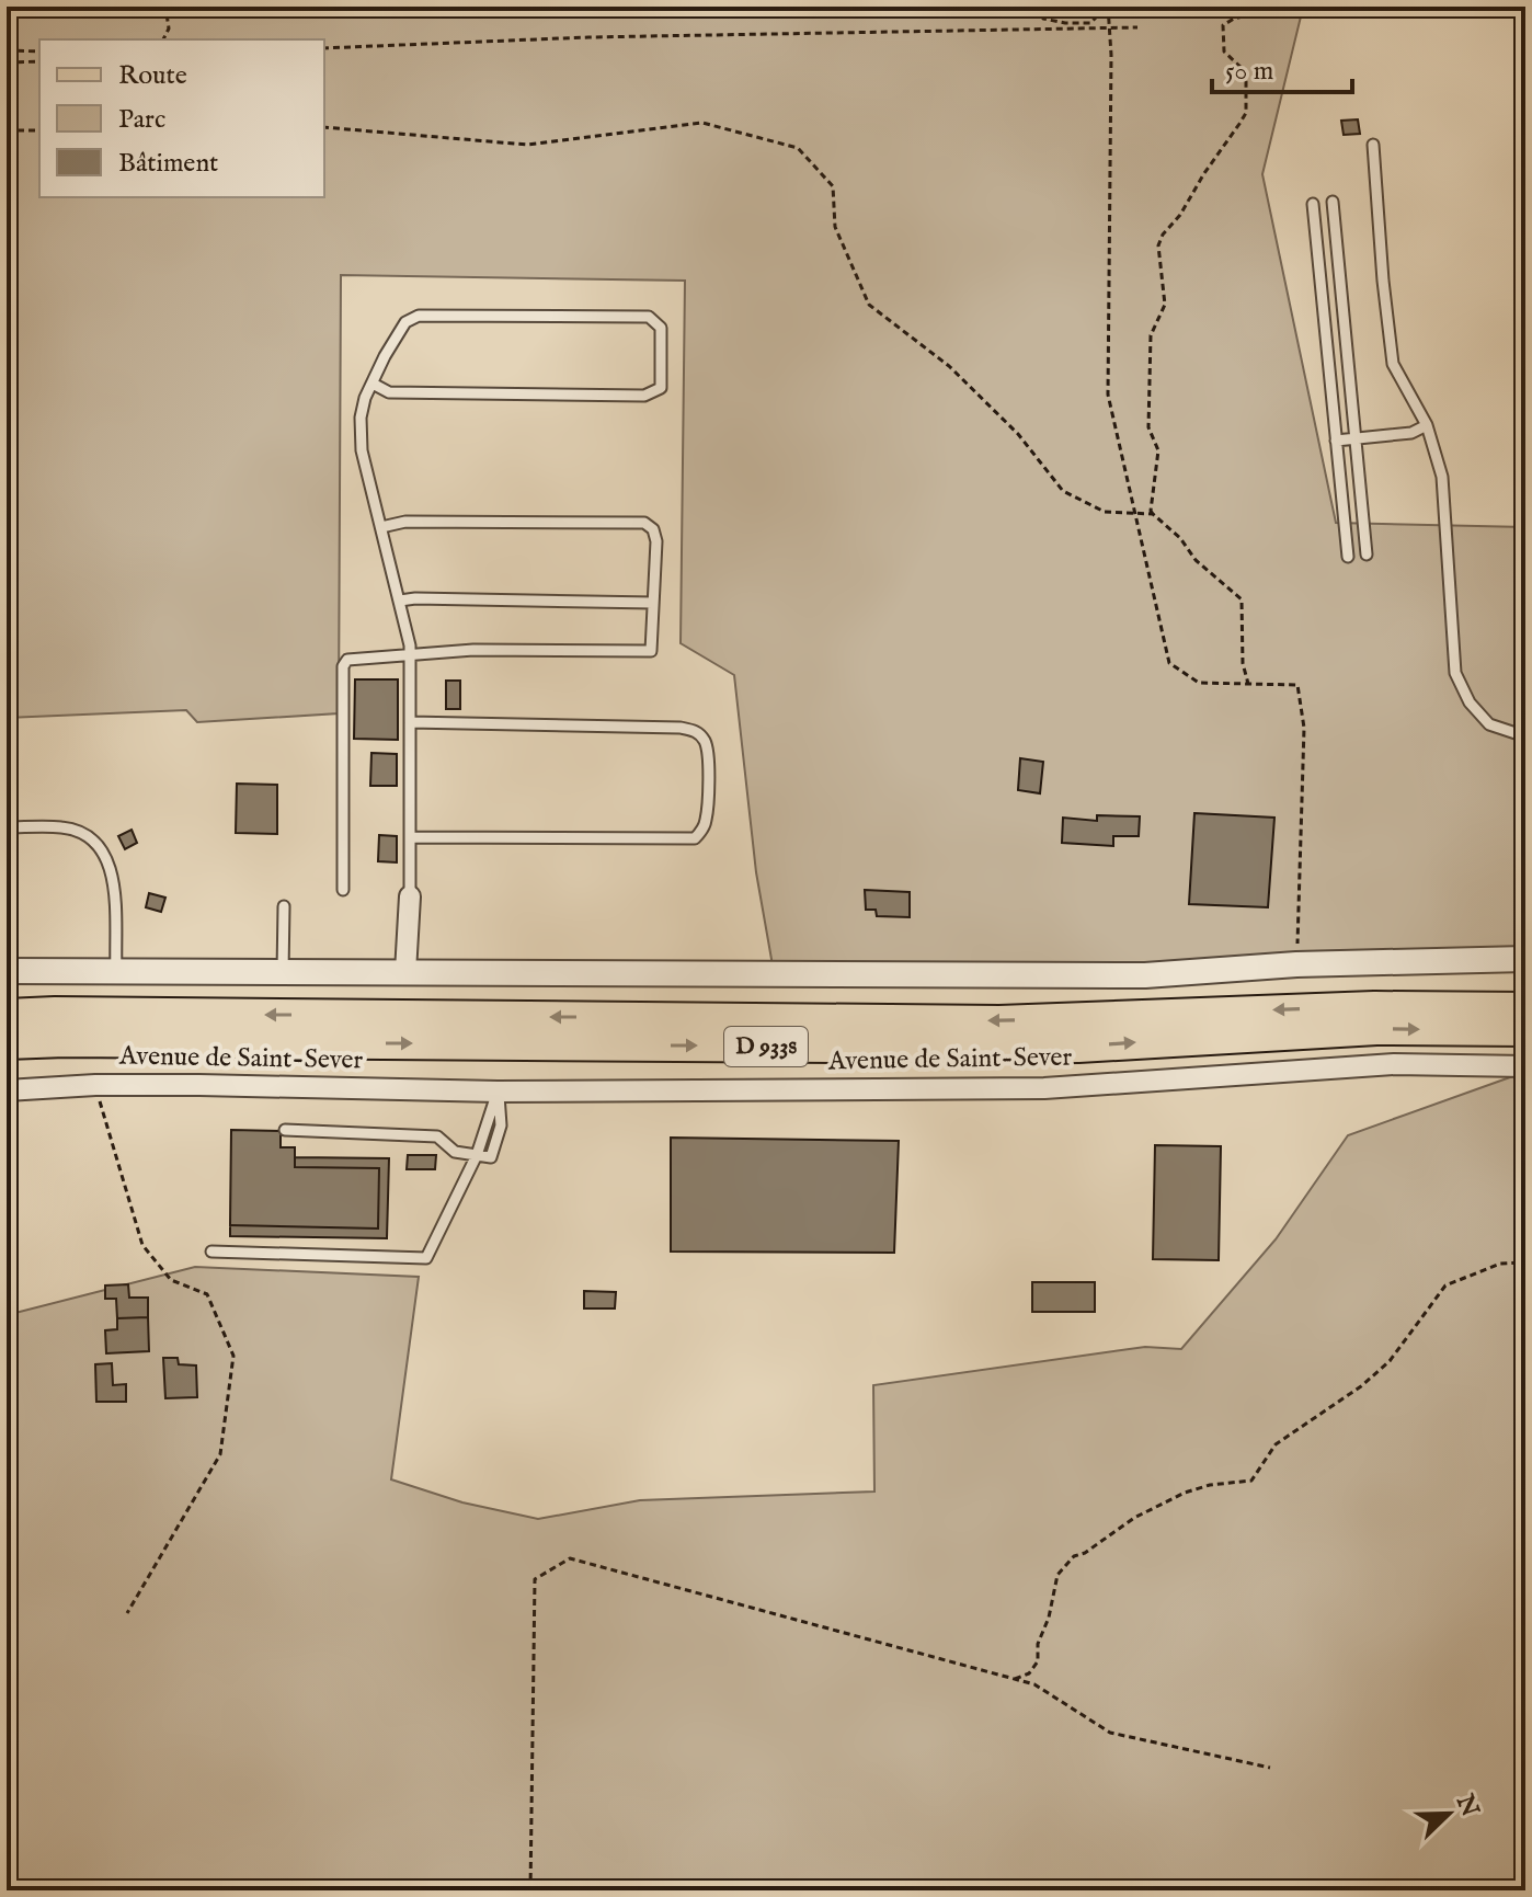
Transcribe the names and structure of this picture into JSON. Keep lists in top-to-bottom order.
{
  "streets": {
    "main road": ["D 933s"],
    "street": ["Avenue de Saint-Sever"]
  },
  "legend": ["Route", "Parc", "Bâtiment"],
  "scale_bar": "50 m",
  "north": "top right"
}
